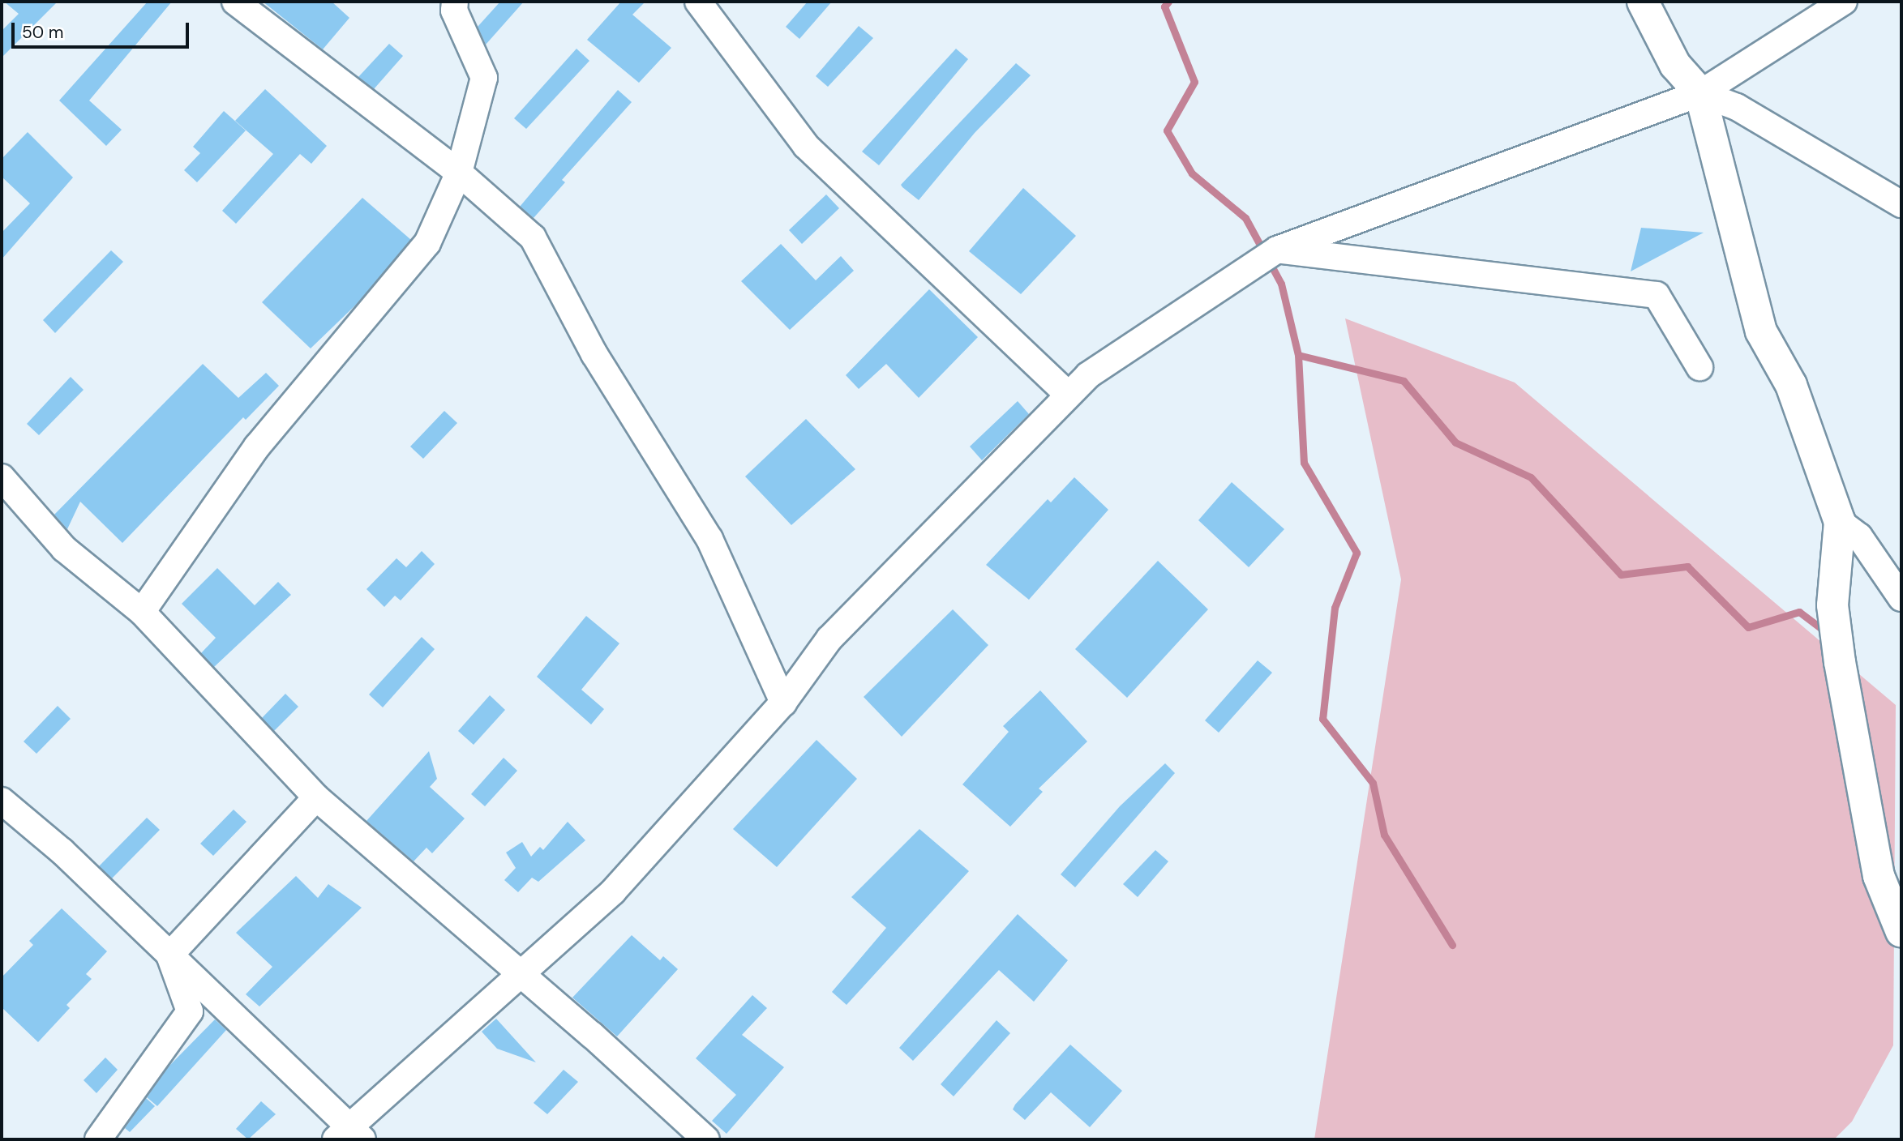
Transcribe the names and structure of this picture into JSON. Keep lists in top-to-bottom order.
{
  "scale_bar": "50 m"
}
